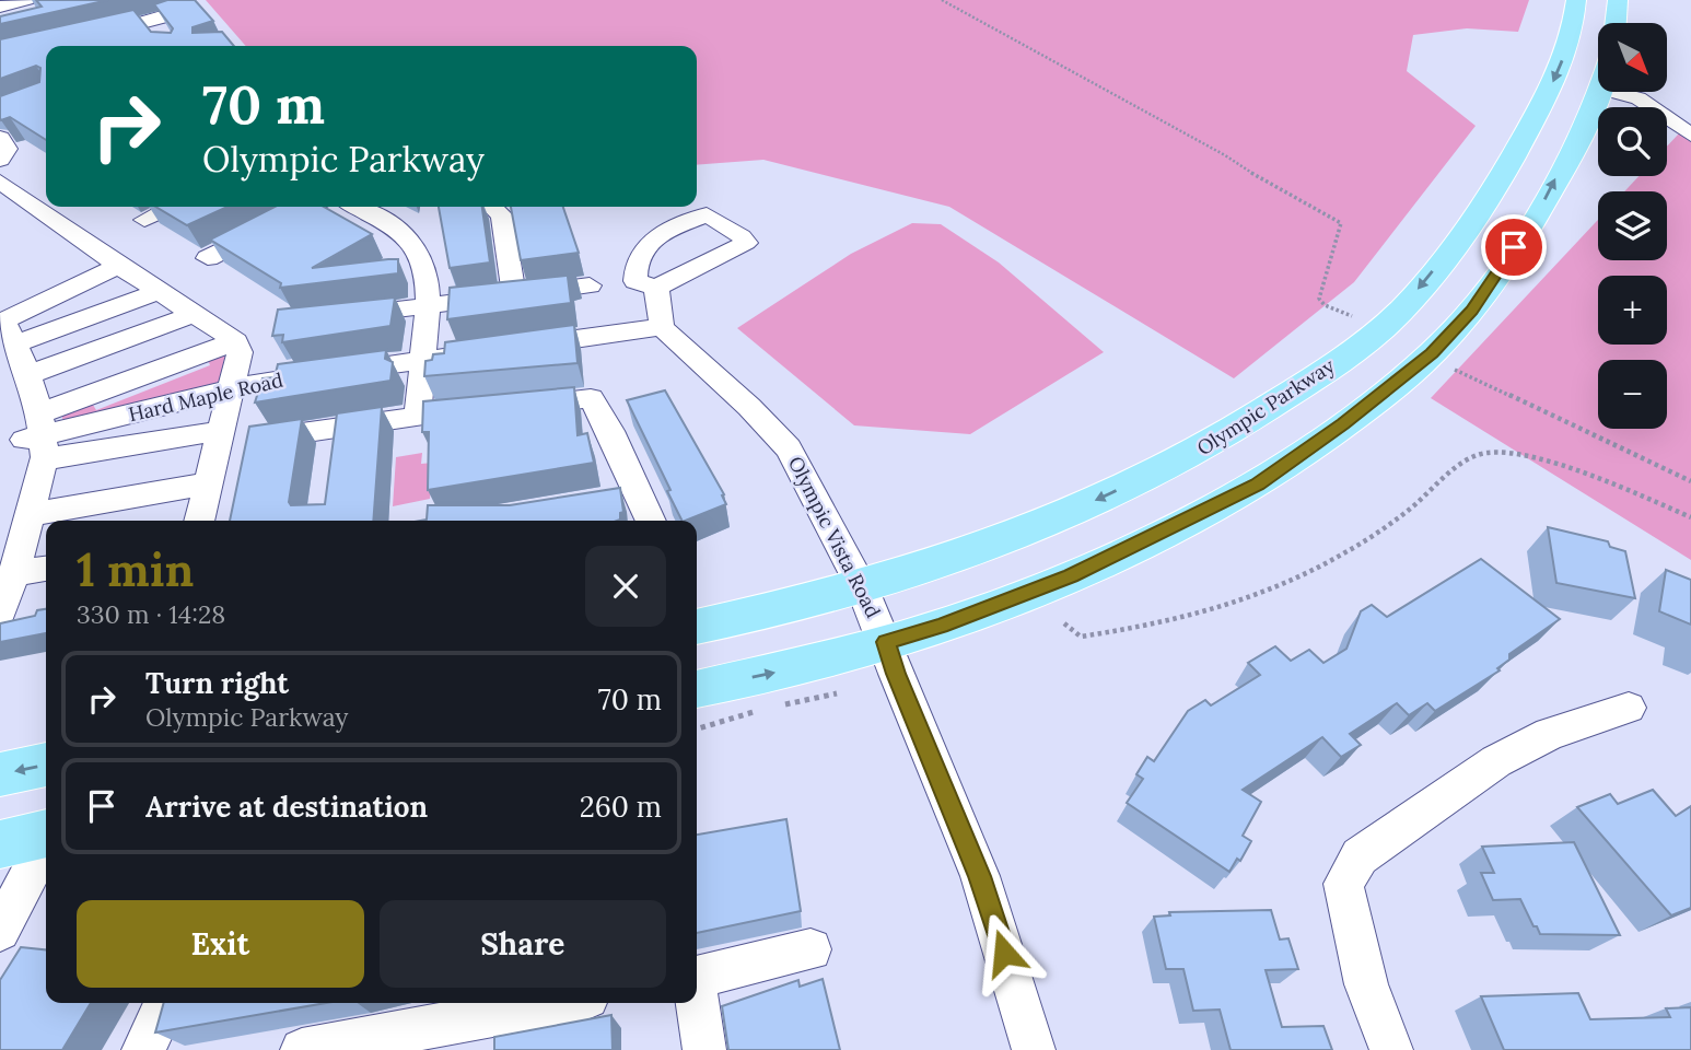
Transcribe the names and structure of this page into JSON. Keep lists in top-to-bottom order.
{
  "streets": {
    "main road": ["Olympic Parkway"],
    "street": ["Hard Maple Road", "Olympic Vista Road"]
  },
  "crossings": [
    ["Hard Maple Road", "Olympic Vista Road"],
    ["Olympic Parkway", "Olympic Vista Road"]
  ],
  "north": "bottom right",
  "page": {
    "map_buttons": ["+", "−"],
    "turn": ["70 m", "Olympic Parkway"],
    "heading": ["1 min", "330 m · 14:28"],
    "list": [
      {
        "name": "Turn right",
        "note": "Olympic Parkway",
        "value": "70 m"
      },
      {
        "name": "Arrive at destination",
        "value": "260 m"
      }
    ],
    "buttons": ["Exit", "Share"]
  }
}
